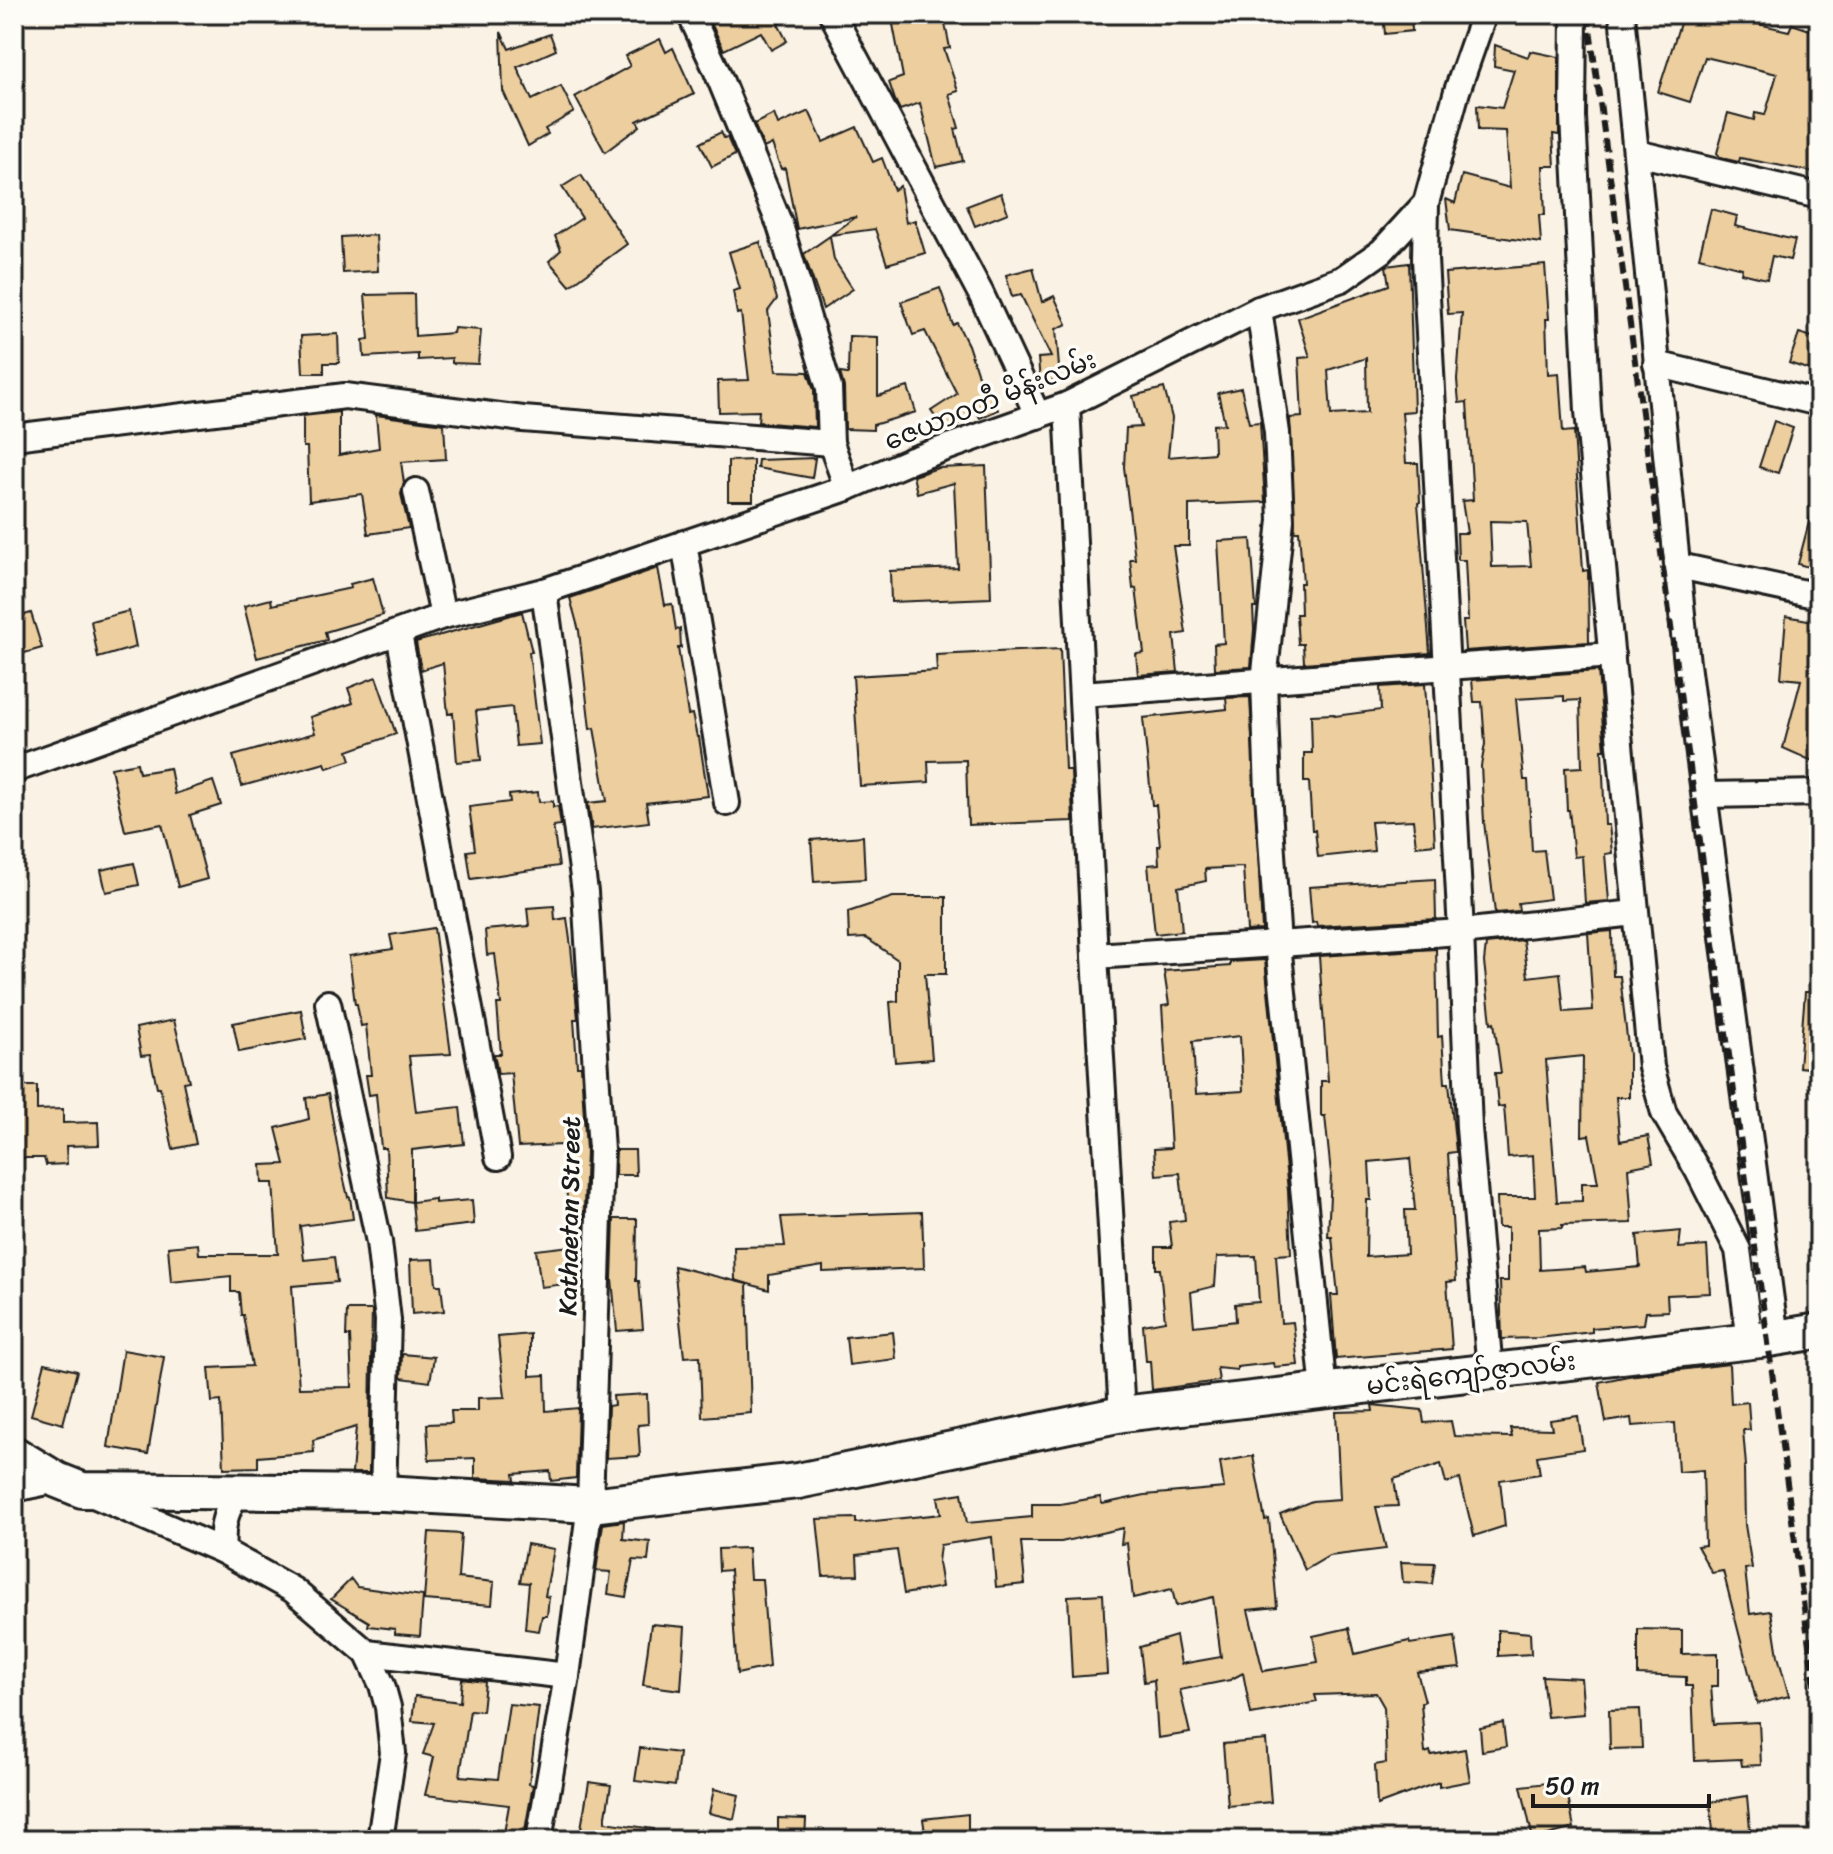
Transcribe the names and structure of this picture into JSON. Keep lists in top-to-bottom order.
{
  "streets": {
    "street": ["ဇေယာဝတီ မိန်းလမ်း", "Kathaetan Street", "မင်းရဲကျော်ဇွာလမ်း"]
  },
  "crossings": [
    ["ဇေယာဝတီ မိန်းလမ်း", "Kathaetan Street"],
    ["Kathaetan Street", "မင်းရဲကျော်ဇွာလမ်း"]
  ],
  "scale_bar": "50 m"
}
